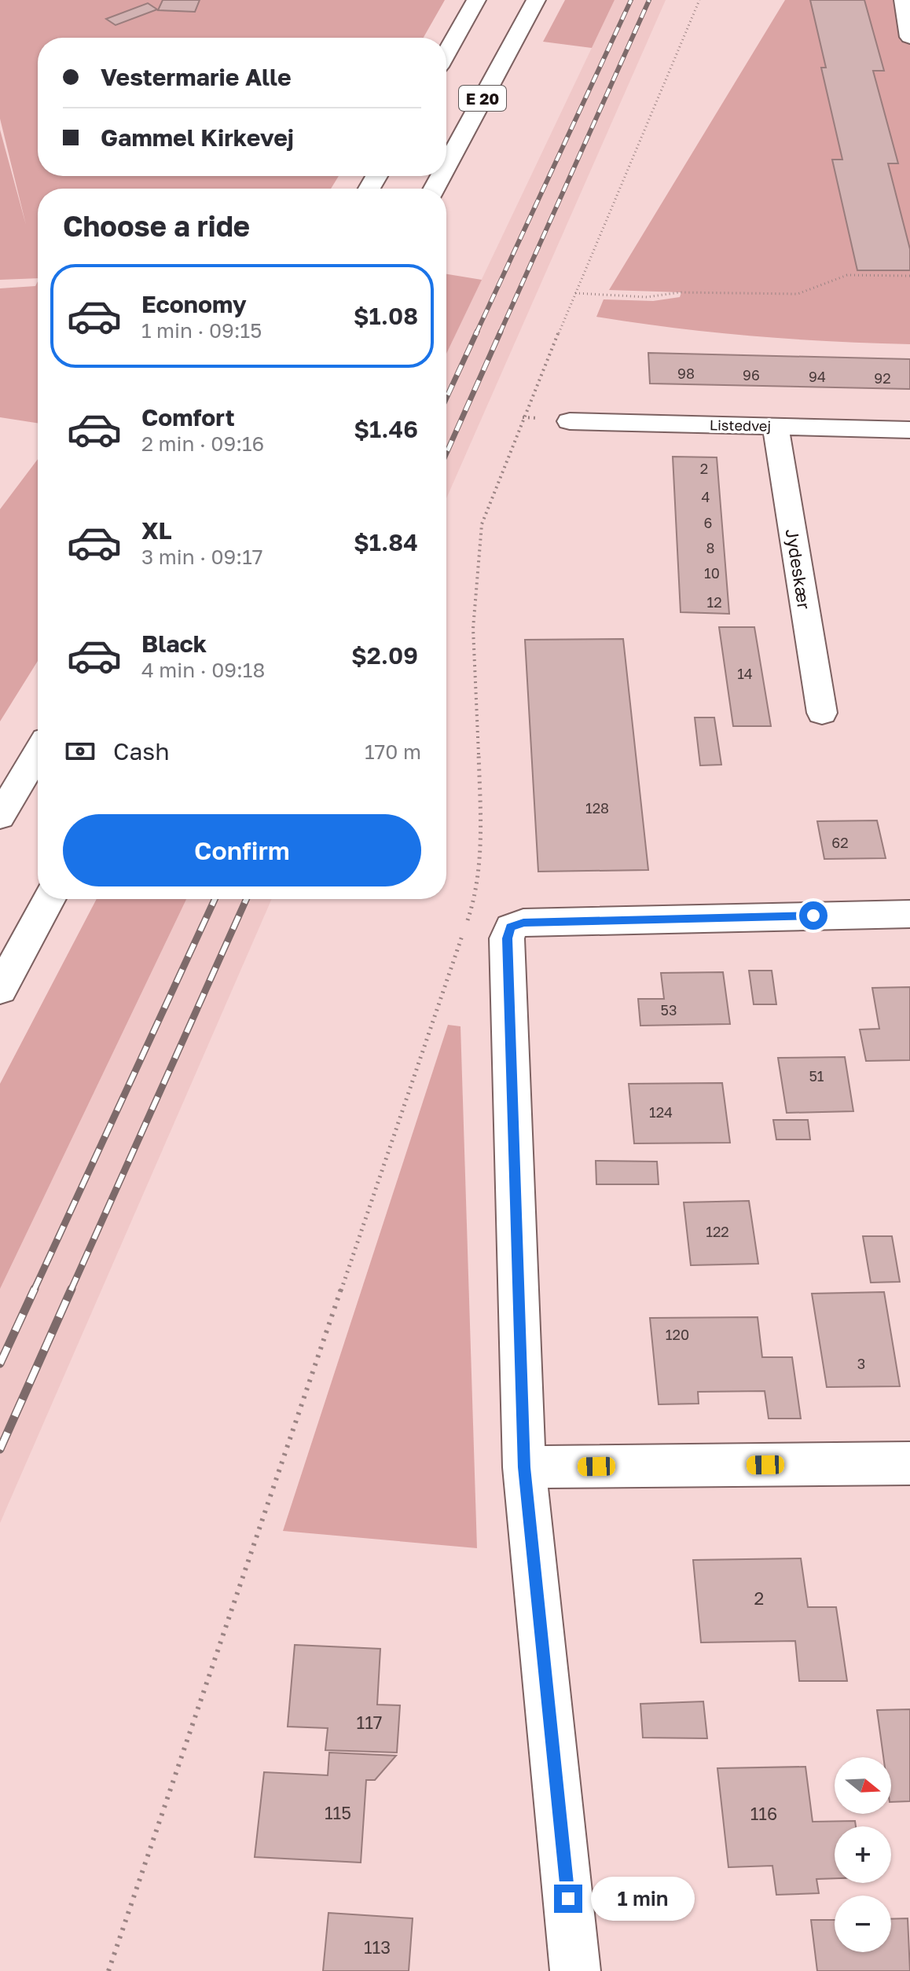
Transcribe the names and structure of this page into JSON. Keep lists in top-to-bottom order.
{
  "streets": {
    "main road": ["E 20", "Listedvej", "Jydeskær"]
  },
  "crossings": [
    ["Listedvej", "Jydeskær"]
  ],
  "house_numbers": [
    "98",
    "96",
    "94",
    "92",
    "2",
    "4",
    "6",
    "8",
    "10",
    "12",
    "14",
    "128",
    "62",
    "53",
    "51",
    "124",
    "122",
    "120",
    "3",
    "2",
    "117",
    "115",
    "116",
    "113"
  ],
  "north": "right",
  "page": {
    "banner": ["Vestermarie Alle", "Gammel Kirkevej"],
    "heading": "Choose a ride",
    "list": [
      {
        "name": "Economy",
        "note": "1 min · 09:15",
        "value": "$1.08"
      },
      {
        "name": "Comfort",
        "note": "2 min · 09:16",
        "value": "$1.46"
      },
      {
        "name": "XL",
        "note": "3 min · 09:17",
        "value": "$1.84"
      },
      {
        "name": "Black",
        "note": "4 min · 09:18",
        "value": "$2.09"
      }
    ],
    "pay": ["Cash", "170 m"],
    "buttons": "Confirm",
    "map_buttons": ["+", "−"],
    "bubble": "1 min"
  }
}
